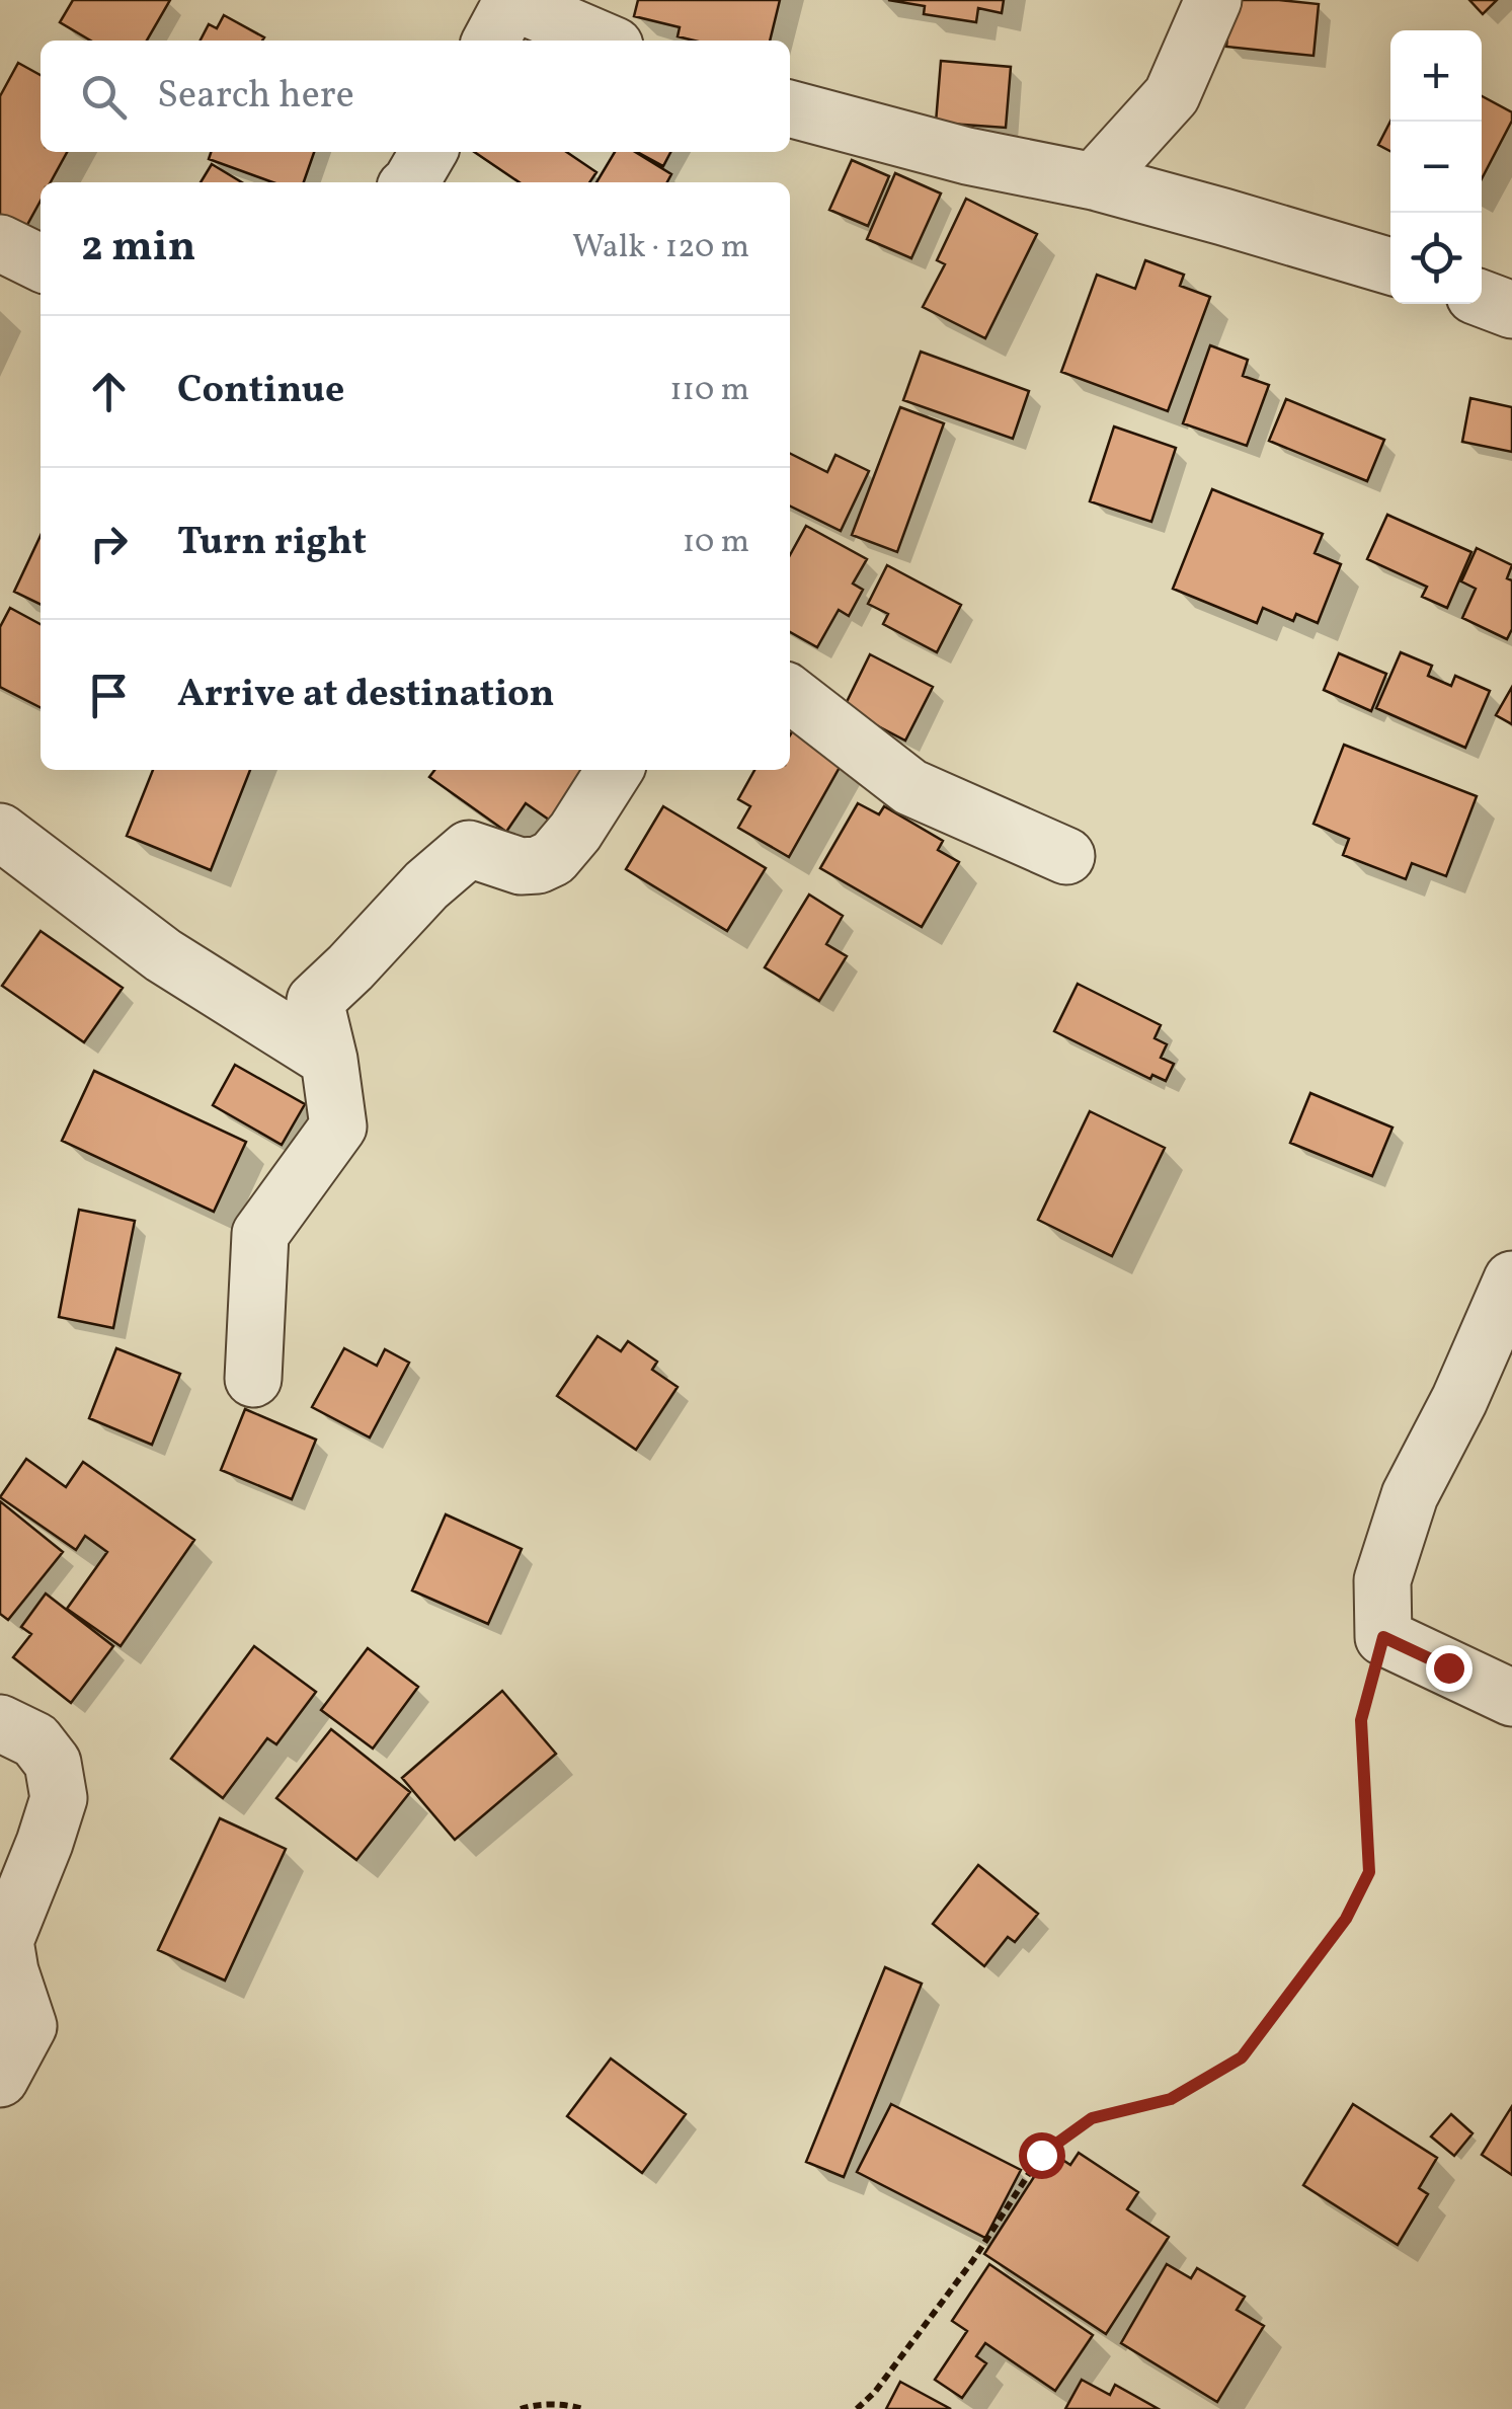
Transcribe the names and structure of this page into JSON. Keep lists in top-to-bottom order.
{
  "page": {
    "map_buttons": ["+", "−"],
    "search": "Search here",
    "heading": ["2 min", "Walk · 120 m"],
    "list": [
      ["Continue", "110 m"],
      ["Turn right", "10 m"],
      "Arrive at destination"
    ]
  }
}
